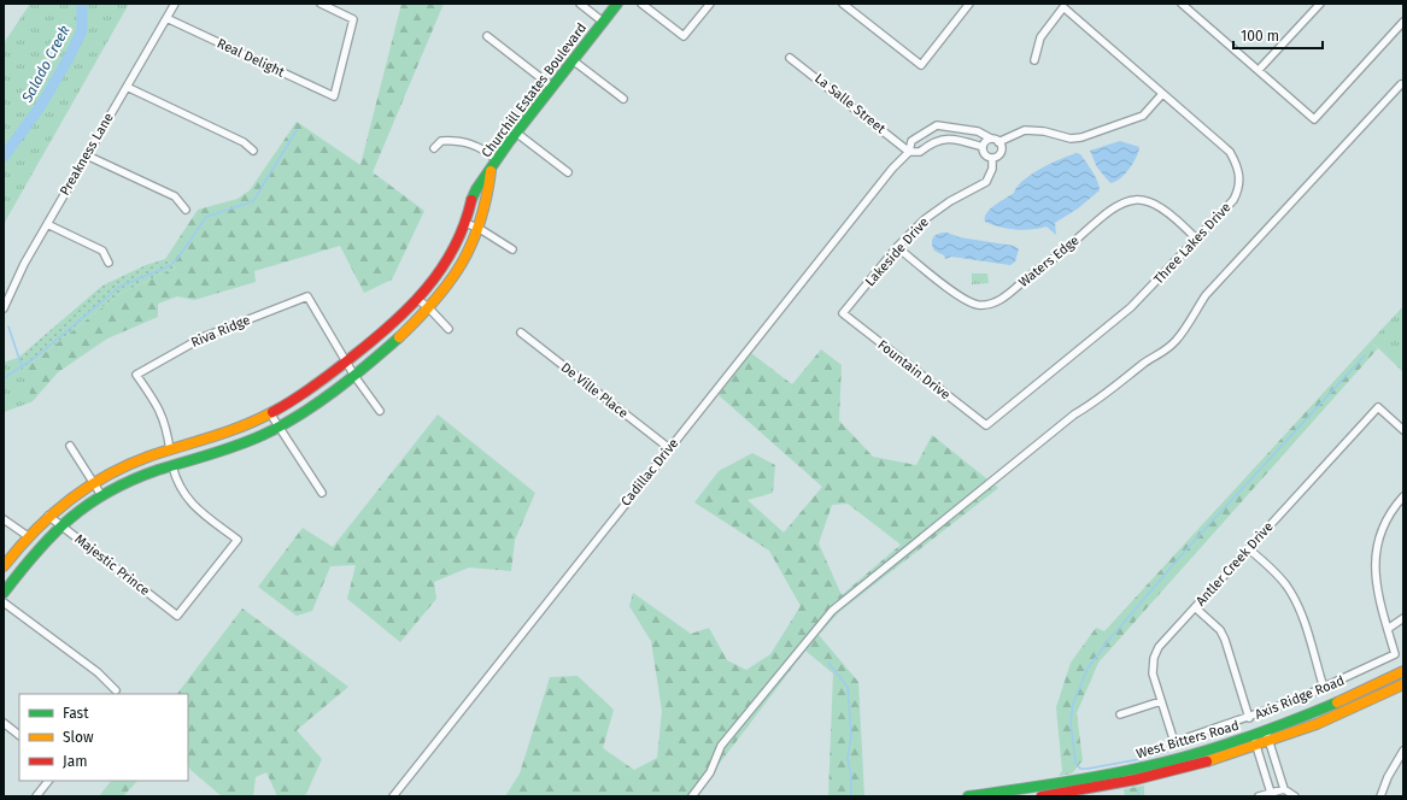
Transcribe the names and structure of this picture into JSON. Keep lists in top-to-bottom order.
{
  "streets": {
    "street": [
      "Real Delight",
      "Churchill Estates Boulevard",
      "La Salle Street",
      "Preakness Lane",
      "Three Lakes Drive",
      "Lakeside Drive",
      "Waters Edge",
      "Riva Ridge",
      "Fountain Drive",
      "De Ville Place",
      "Cadillac Drive",
      "Antler Creek Drive",
      "Majestic Prince",
      "Axis Ridge Road",
      "West Bitters Road"
    ]
  },
  "crossings": [
    ["Real Delight", "Preakness Lane"],
    ["Churchill Estates Boulevard", "Riva Ridge"],
    ["Churchill Estates Boulevard", "Majestic Prince"],
    ["La Salle Street", "Cadillac Drive"],
    ["Three Lakes Drive", "Waters Edge"],
    ["Three Lakes Drive", "Fountain Drive"],
    ["Lakeside Drive", "Waters Edge"],
    ["Lakeside Drive", "Fountain Drive"],
    ["De Ville Place", "Cadillac Drive"],
    ["Antler Creek Drive", "Axis Ridge Road"]
  ],
  "water": ["Salado Creek"],
  "legend": ["Fast", "Slow", "Jam"],
  "scale_bar": "100 m"
}
